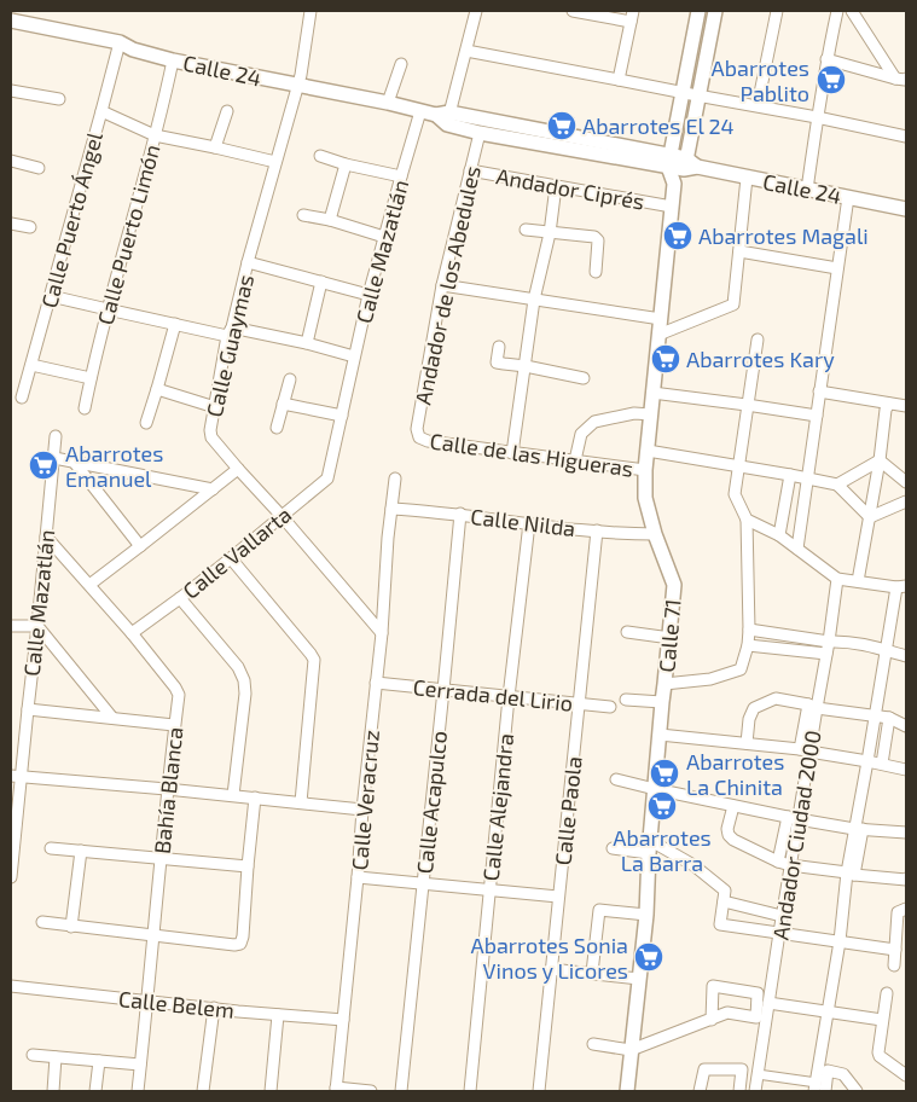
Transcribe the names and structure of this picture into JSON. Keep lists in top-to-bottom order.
{
  "streets": {
    "street": [
      "Calle 24",
      "Andador Ciprés",
      "Calle Puerto Ángel",
      "Calle Puerto Limón",
      "Calle Mazatlán",
      "Andador de los Abedules",
      "Calle Guaymas",
      "Calle de las Higueras",
      "Calle Nilda",
      "Calle Vallarta",
      "Calle 71",
      "Cerrada del Lirio",
      "Bahía Blanca",
      "Calle Veracruz",
      "Calle Acapulco",
      "Calle Alejandra",
      "Calle Paola",
      "Andador Ciudad 2000",
      "Calle Belem"
    ]
  },
  "crossings": [
    ["Calle 24", "Calle Puerto Ángel"],
    ["Calle 24", "Calle Puerto Limón"],
    ["Calle 24", "Calle Mazatlán"],
    ["Calle 24", "Andador de los Abedules"],
    ["Calle 24", "Calle Guaymas"],
    ["Calle 24", "Calle 71"],
    ["Andador Ciprés", "Andador de los Abedules"],
    ["Andador Ciprés", "Calle 71"],
    ["Calle Mazatlán", "Calle Vallarta"],
    ["Calle Mazatlán", "Bahía Blanca"],
    ["Andador de los Abedules", "Calle de las Higueras"],
    ["Calle Guaymas", "Calle Vallarta"],
    ["Calle Guaymas", "Calle Veracruz"],
    ["Calle de las Higueras", "Calle 71"],
    ["Calle Nilda", "Calle 71"],
    ["Calle Nilda", "Calle Veracruz"],
    ["Calle Nilda", "Calle Acapulco"],
    ["Calle Nilda", "Calle Alejandra"],
    ["Calle Nilda", "Calle Paola"],
    ["Calle Vallarta", "Bahía Blanca"],
    ["Cerrada del Lirio", "Calle Veracruz"],
    ["Cerrada del Lirio", "Calle Acapulco"],
    ["Cerrada del Lirio", "Calle Alejandra"],
    ["Cerrada del Lirio", "Calle Paola"],
    ["Bahía Blanca", "Calle Belem"],
    ["Calle Veracruz", "Calle Belem"]
  ],
  "places": {
    "supermarket": [
      "Abarrotes Pablito",
      "Abarrotes El 24",
      "Abarrotes Magali",
      "Abarrotes Kary",
      "Abarrotes Emanuel",
      "Abarrotes La Chinita",
      "Abarrotes La Barra",
      "Abarrotes Sonia Vinos y Licores"
    ]
  }
}
